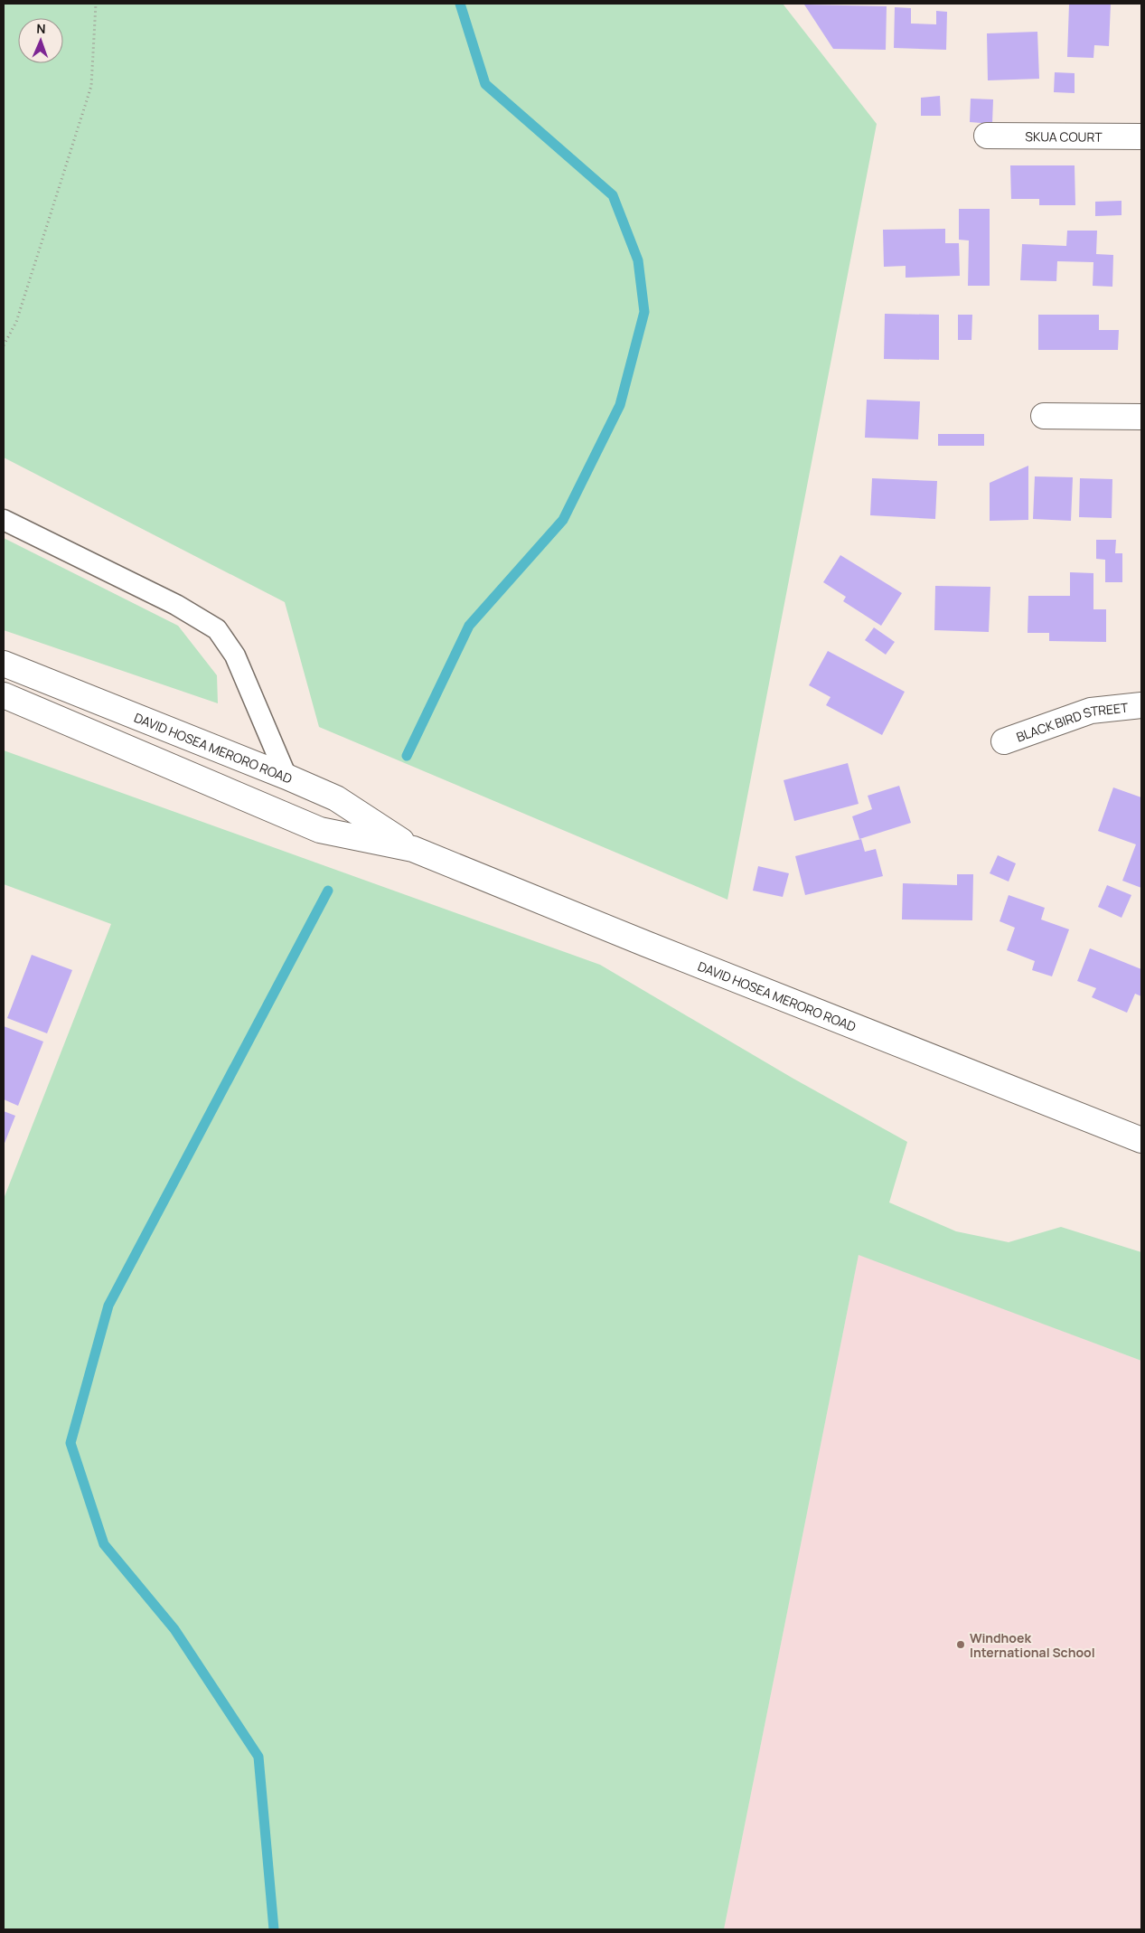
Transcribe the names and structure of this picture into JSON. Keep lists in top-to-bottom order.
{
  "streets": {
    "main road": ["SKUA COURT", "BLACK BIRD STREET", "DAVID HOSEA MERORO ROAD"]
  },
  "places": ["Windhoek International School"],
  "north": "top"
}
